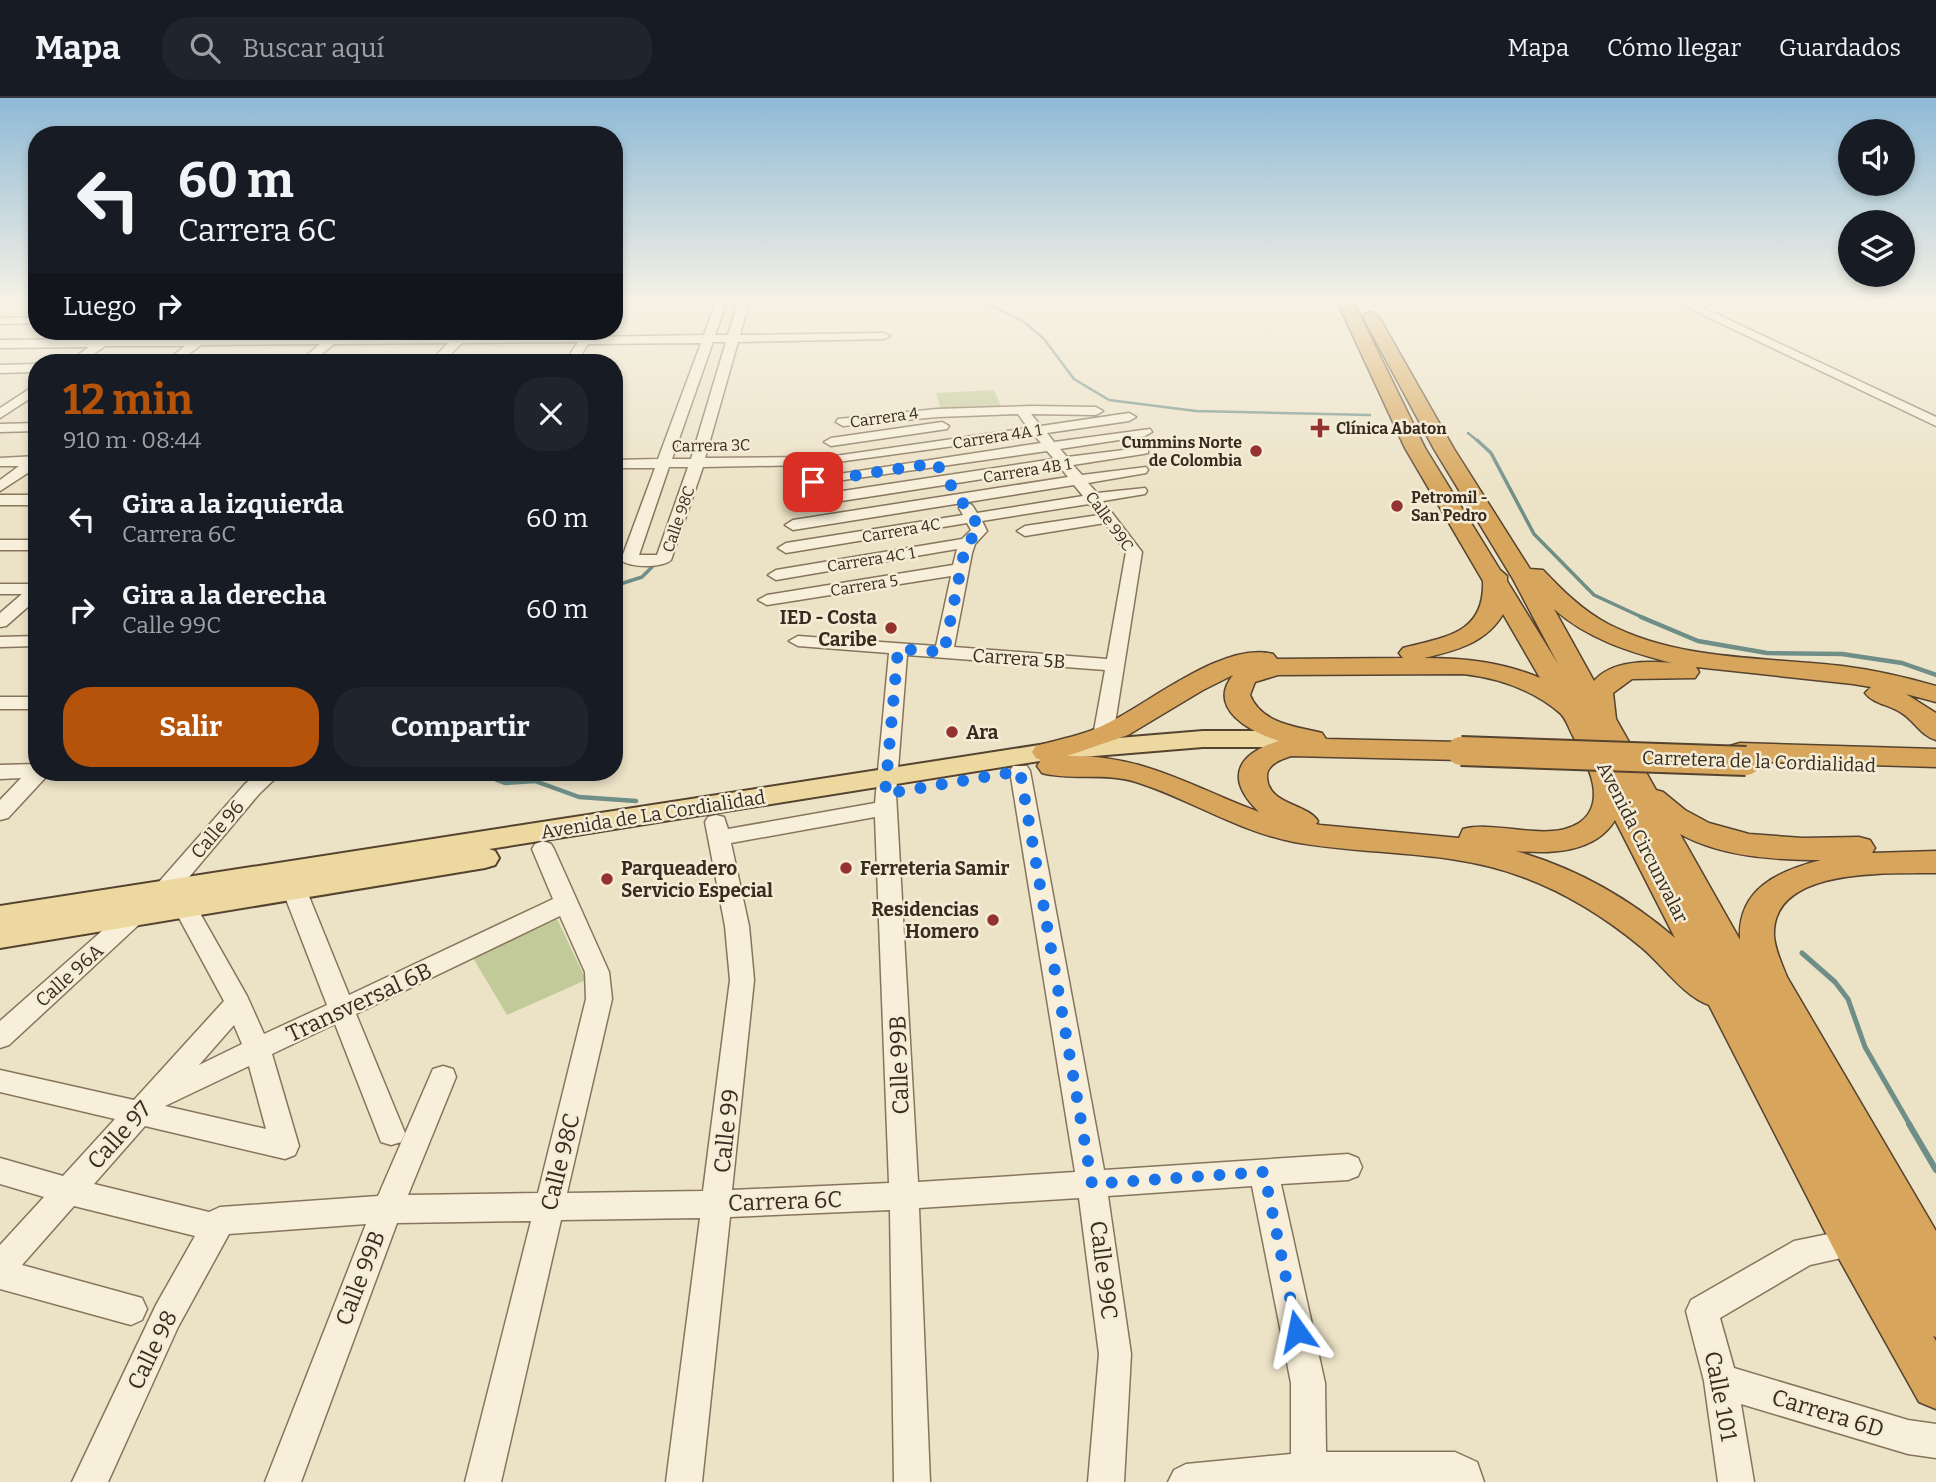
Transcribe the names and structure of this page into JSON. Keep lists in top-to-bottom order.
{
  "streets": {
    "highway": ["Carretera de la Cordialidad", "Avenida Circunvalar"],
    "main road": ["Avenida de La Cordialidad"],
    "street": [
      "Carrera 4",
      "Carrera 4A 1",
      "Carrera 3C",
      "Carrera 4B 1",
      "Calle 98C",
      "Calle 99C",
      "Carrera 4C",
      "Carrera 4C 1",
      "Carrera 5",
      "Carrera 5B",
      "Calle 96",
      "Calle 96A",
      "Transversal 6B",
      "Calle 99B",
      "Calle 99",
      "Calle 97",
      "Carrera 6C",
      "Calle 98",
      "Calle 101",
      "Carrera 6D"
    ]
  },
  "crossings": [
    ["Carrera 4", "Calle 99C"],
    ["Carrera 4A 1", "Calle 99C"],
    ["Carrera 3C", "Calle 98C"],
    ["Carrera 4B 1", "Calle 99C"],
    ["Calle 98C", "Avenida de La Cordialidad"],
    ["Calle 98C", "Transversal 6B"],
    ["Calle 98C", "Carrera 6C"],
    ["Calle 99C", "Carrera 4C"],
    ["Calle 99C", "Carrera 5B"],
    ["Calle 99C", "Avenida de La Cordialidad"],
    ["Calle 99C", "Carrera 6C"],
    ["Carrera 5B", "Calle 99B"],
    ["Carretera de la Cordialidad", "Avenida de La Cordialidad"],
    ["Avenida de La Cordialidad", "Calle 96"],
    ["Avenida de La Cordialidad", "Calle 96A"],
    ["Avenida de La Cordialidad", "Calle 99B"],
    ["Avenida de La Cordialidad", "Calle 99"],
    ["Avenida Circunvalar", "Calle 101"],
    ["Transversal 6B", "Calle 97"],
    ["Calle 99B", "Carrera 6C"],
    ["Calle 99", "Carrera 6C"],
    ["Calle 97", "Carrera 6C"],
    ["Carrera 6C", "Calle 98"],
    ["Calle 101", "Carrera 6D"]
  ],
  "places": {
    "health": ["Clínica Abaton"],
    "other": [
      "Cummins Norte de Colombia",
      "Petromil - San Pedro",
      "IED - Costa Caribe",
      "Ara",
      "Ferreteria Samir",
      "Parqueadero Servicio Especial",
      "Residencias Homero"
    ]
  },
  "page": {
    "header": "Mapa",
    "search": "Buscar aquí",
    "nav": ["Mapa", "Cómo llegar", "Guardados"],
    "turn": ["60 m", "Carrera 6C"],
    "then": "Luego",
    "heading": ["12 min", "910 m · 08:44"],
    "list": [
      {
        "name": "Gira a la izquierda",
        "note": "Carrera 6C",
        "value": "60 m"
      },
      {
        "name": "Gira a la derecha",
        "note": "Calle 99C",
        "value": "60 m"
      }
    ],
    "buttons": ["Salir", "Compartir"]
  }
}
